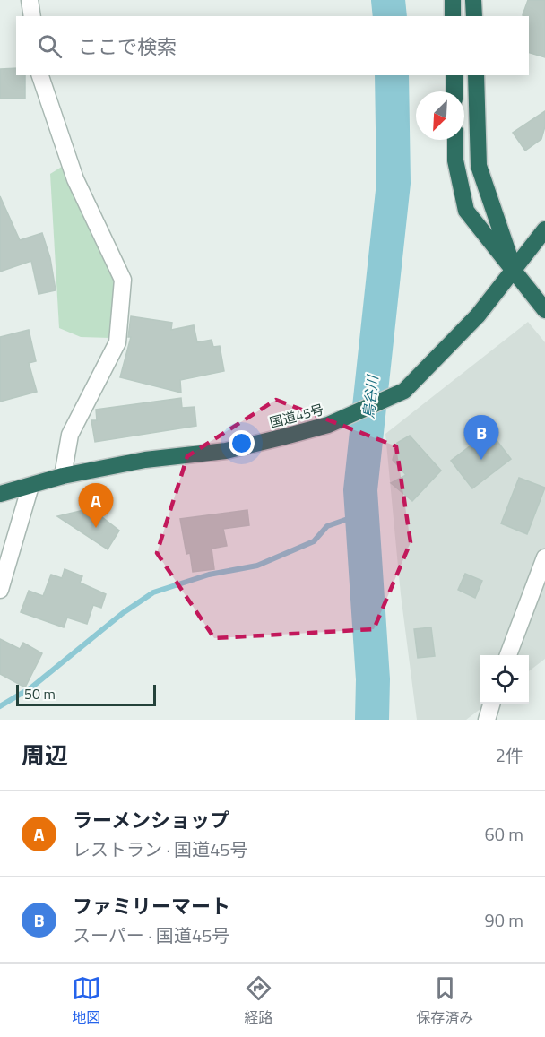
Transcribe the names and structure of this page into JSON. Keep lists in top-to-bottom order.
{
  "streets": {
    "highway": ["国道45号"]
  },
  "water": ["鳥谷川"],
  "scale_bar": "50 m",
  "north": "bottom left",
  "page": {
    "search": "ここで検索",
    "pins": ["B", "A"],
    "scale": "50 m",
    "heading": ["周辺", "2件"],
    "list": [
      {
        "mark": "A",
        "name": "ラーメンショップ",
        "note": "レストラン · 国道45号",
        "value": "60 m"
      },
      {
        "mark": "B",
        "name": "ファミリーマート",
        "note": "スーパー · 国道45号",
        "value": "90 m"
      }
    ],
    "nav": ["地図", "経路", "保存済み"]
  }
}
